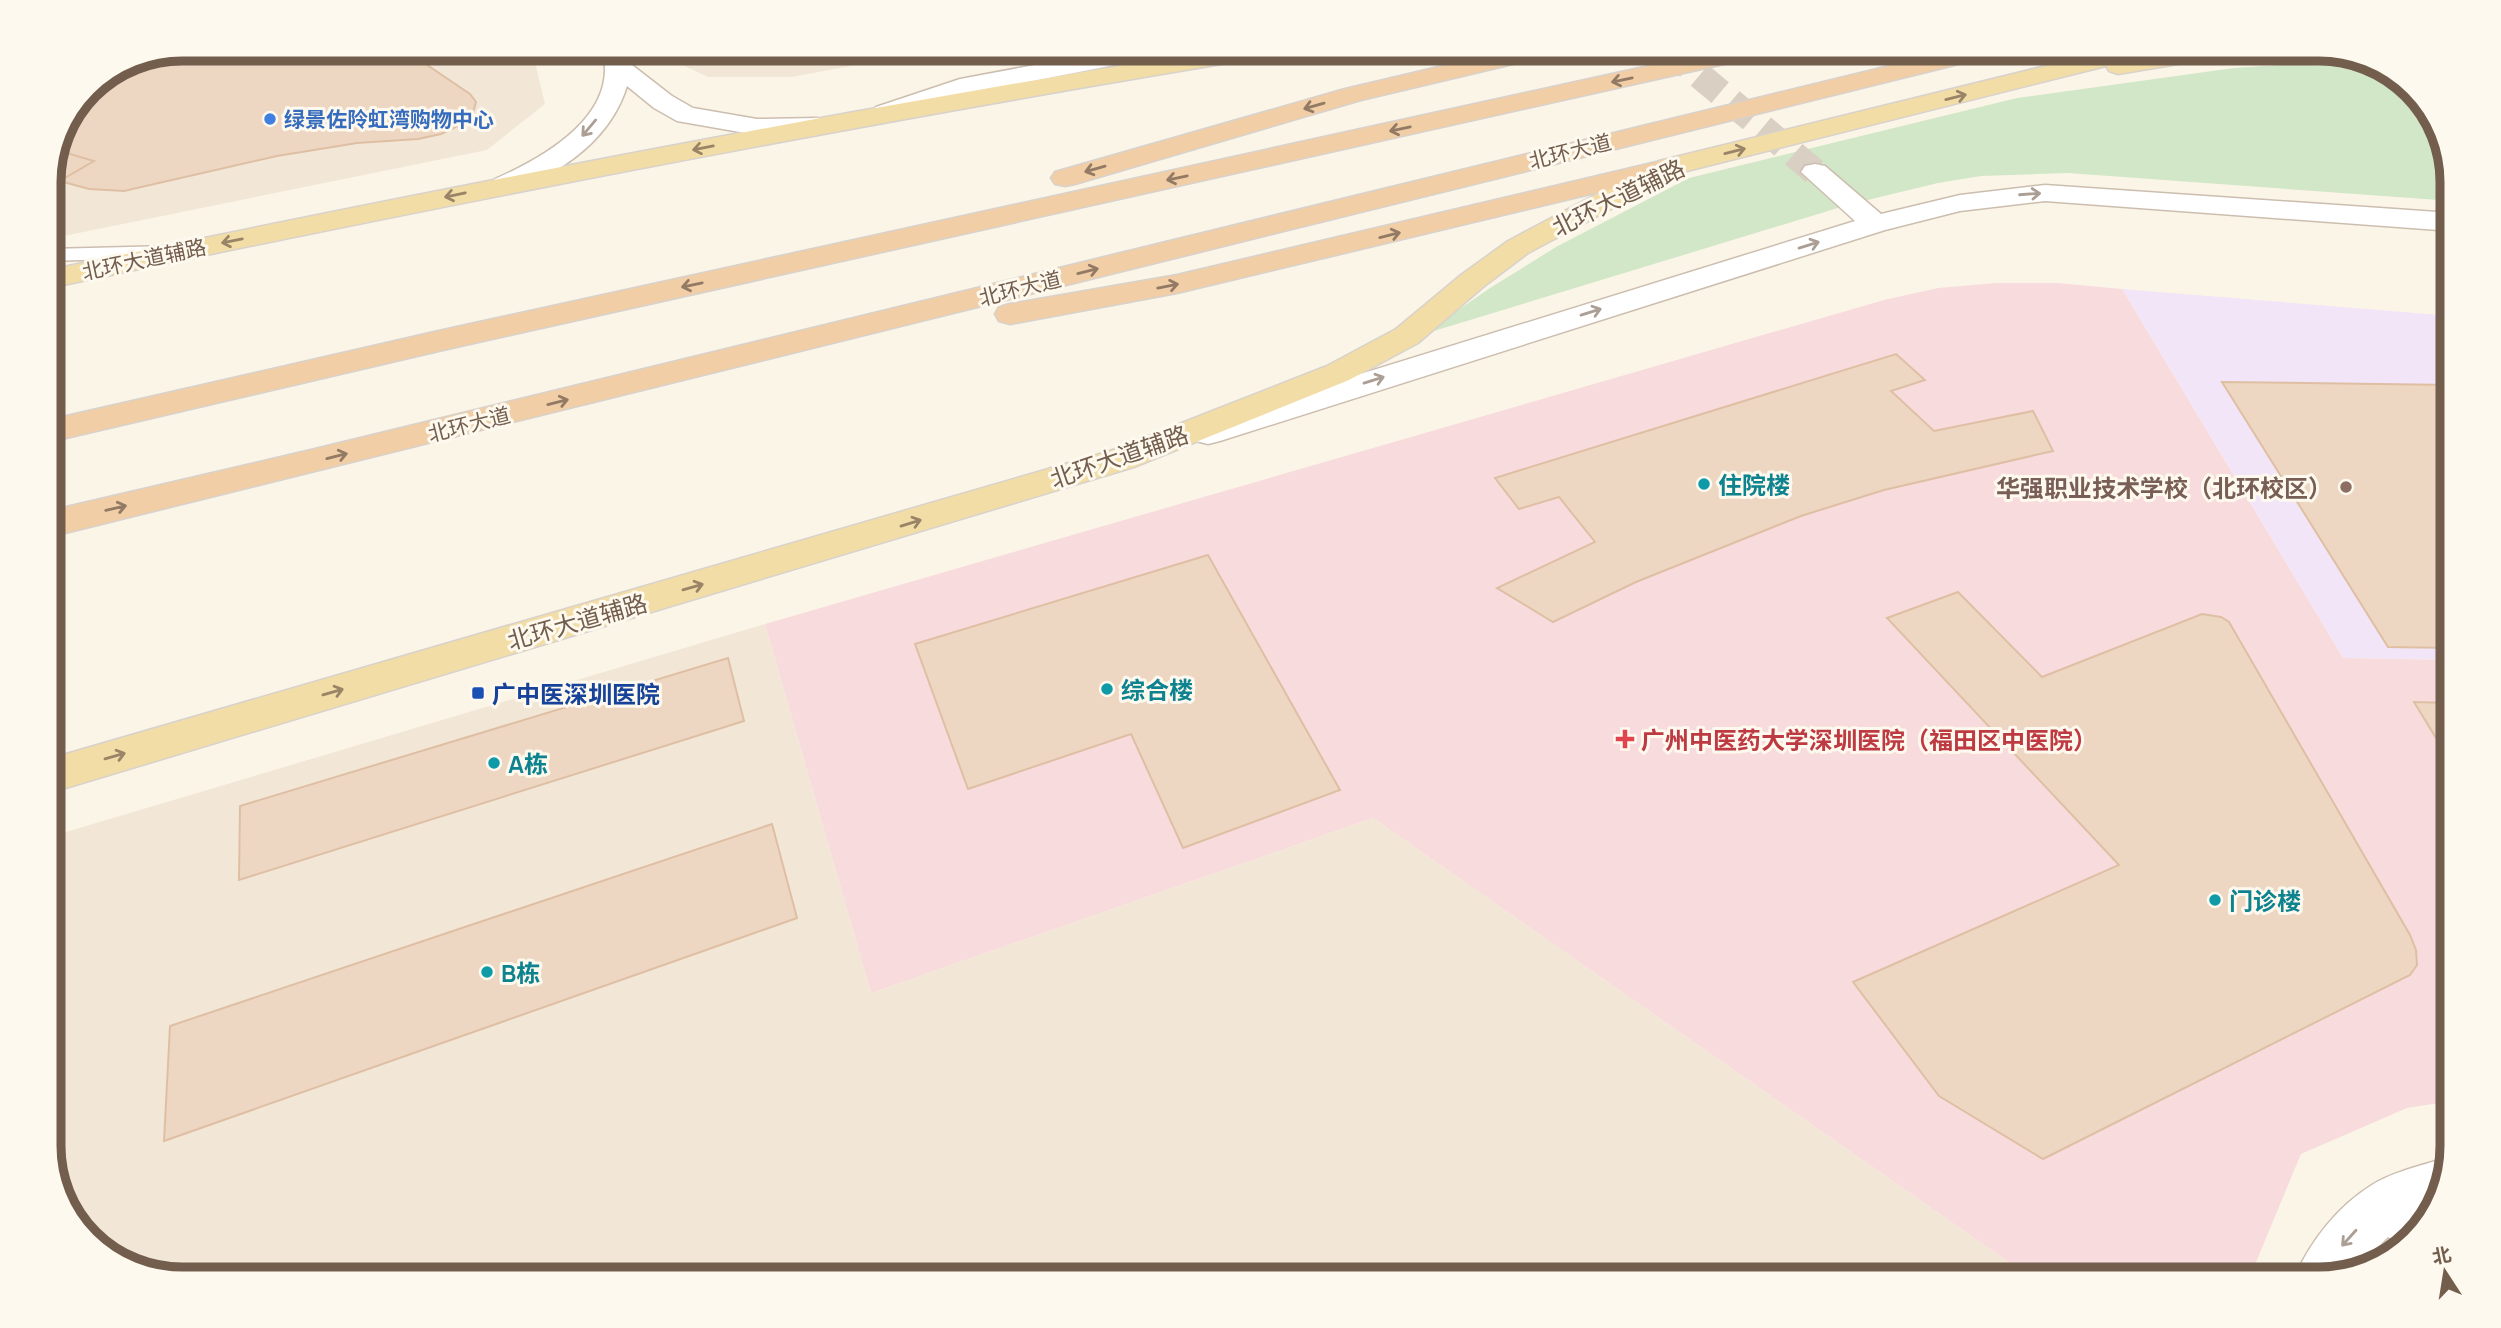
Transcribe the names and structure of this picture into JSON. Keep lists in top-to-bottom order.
{
  "streets": {
    "highway": ["北环大道"],
    "main road": ["北环大道辅路"]
  },
  "places": {
    "other": [
      "绿景佐阾虹湾购物中心",
      "住院楼",
      "华强职业技术学校（北环校区）",
      "综合楼",
      "A栋",
      "门诊楼",
      "B栋"
    ],
    "transit": ["广中医深圳医院"],
    "health": ["广州中医药大学深圳医院（福田区中医院）"]
  },
  "north": "top"
}
